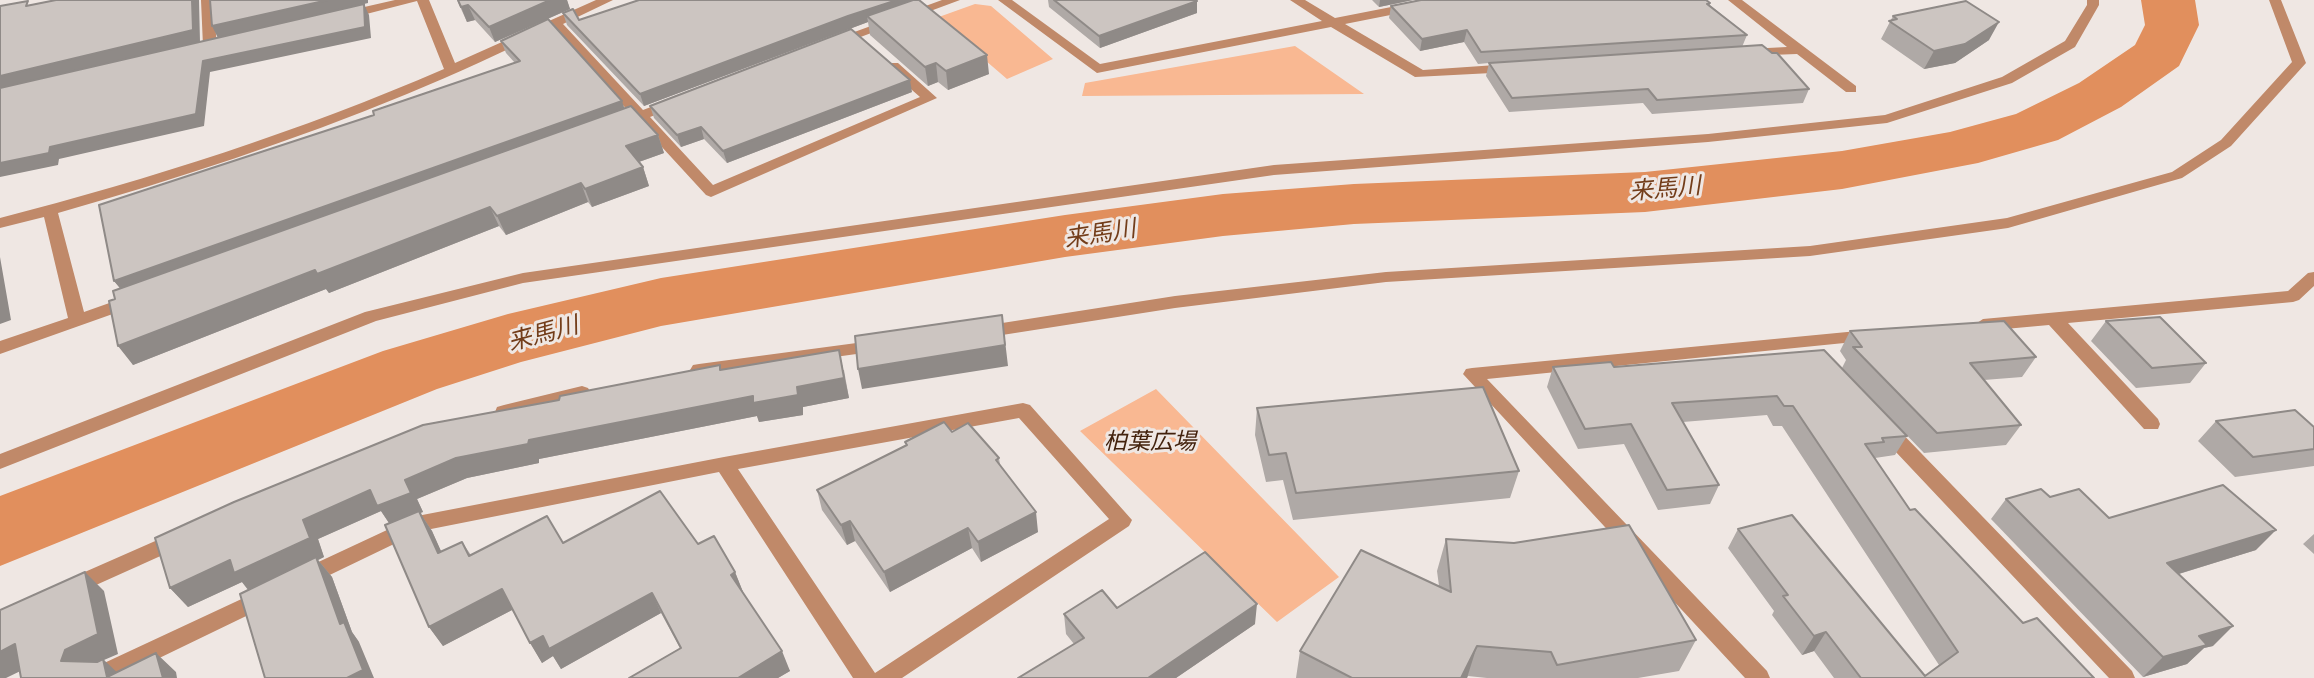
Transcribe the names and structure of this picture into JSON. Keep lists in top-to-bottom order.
{
  "water": ["来馬川"],
  "parks": ["柏葉広場"]
}
